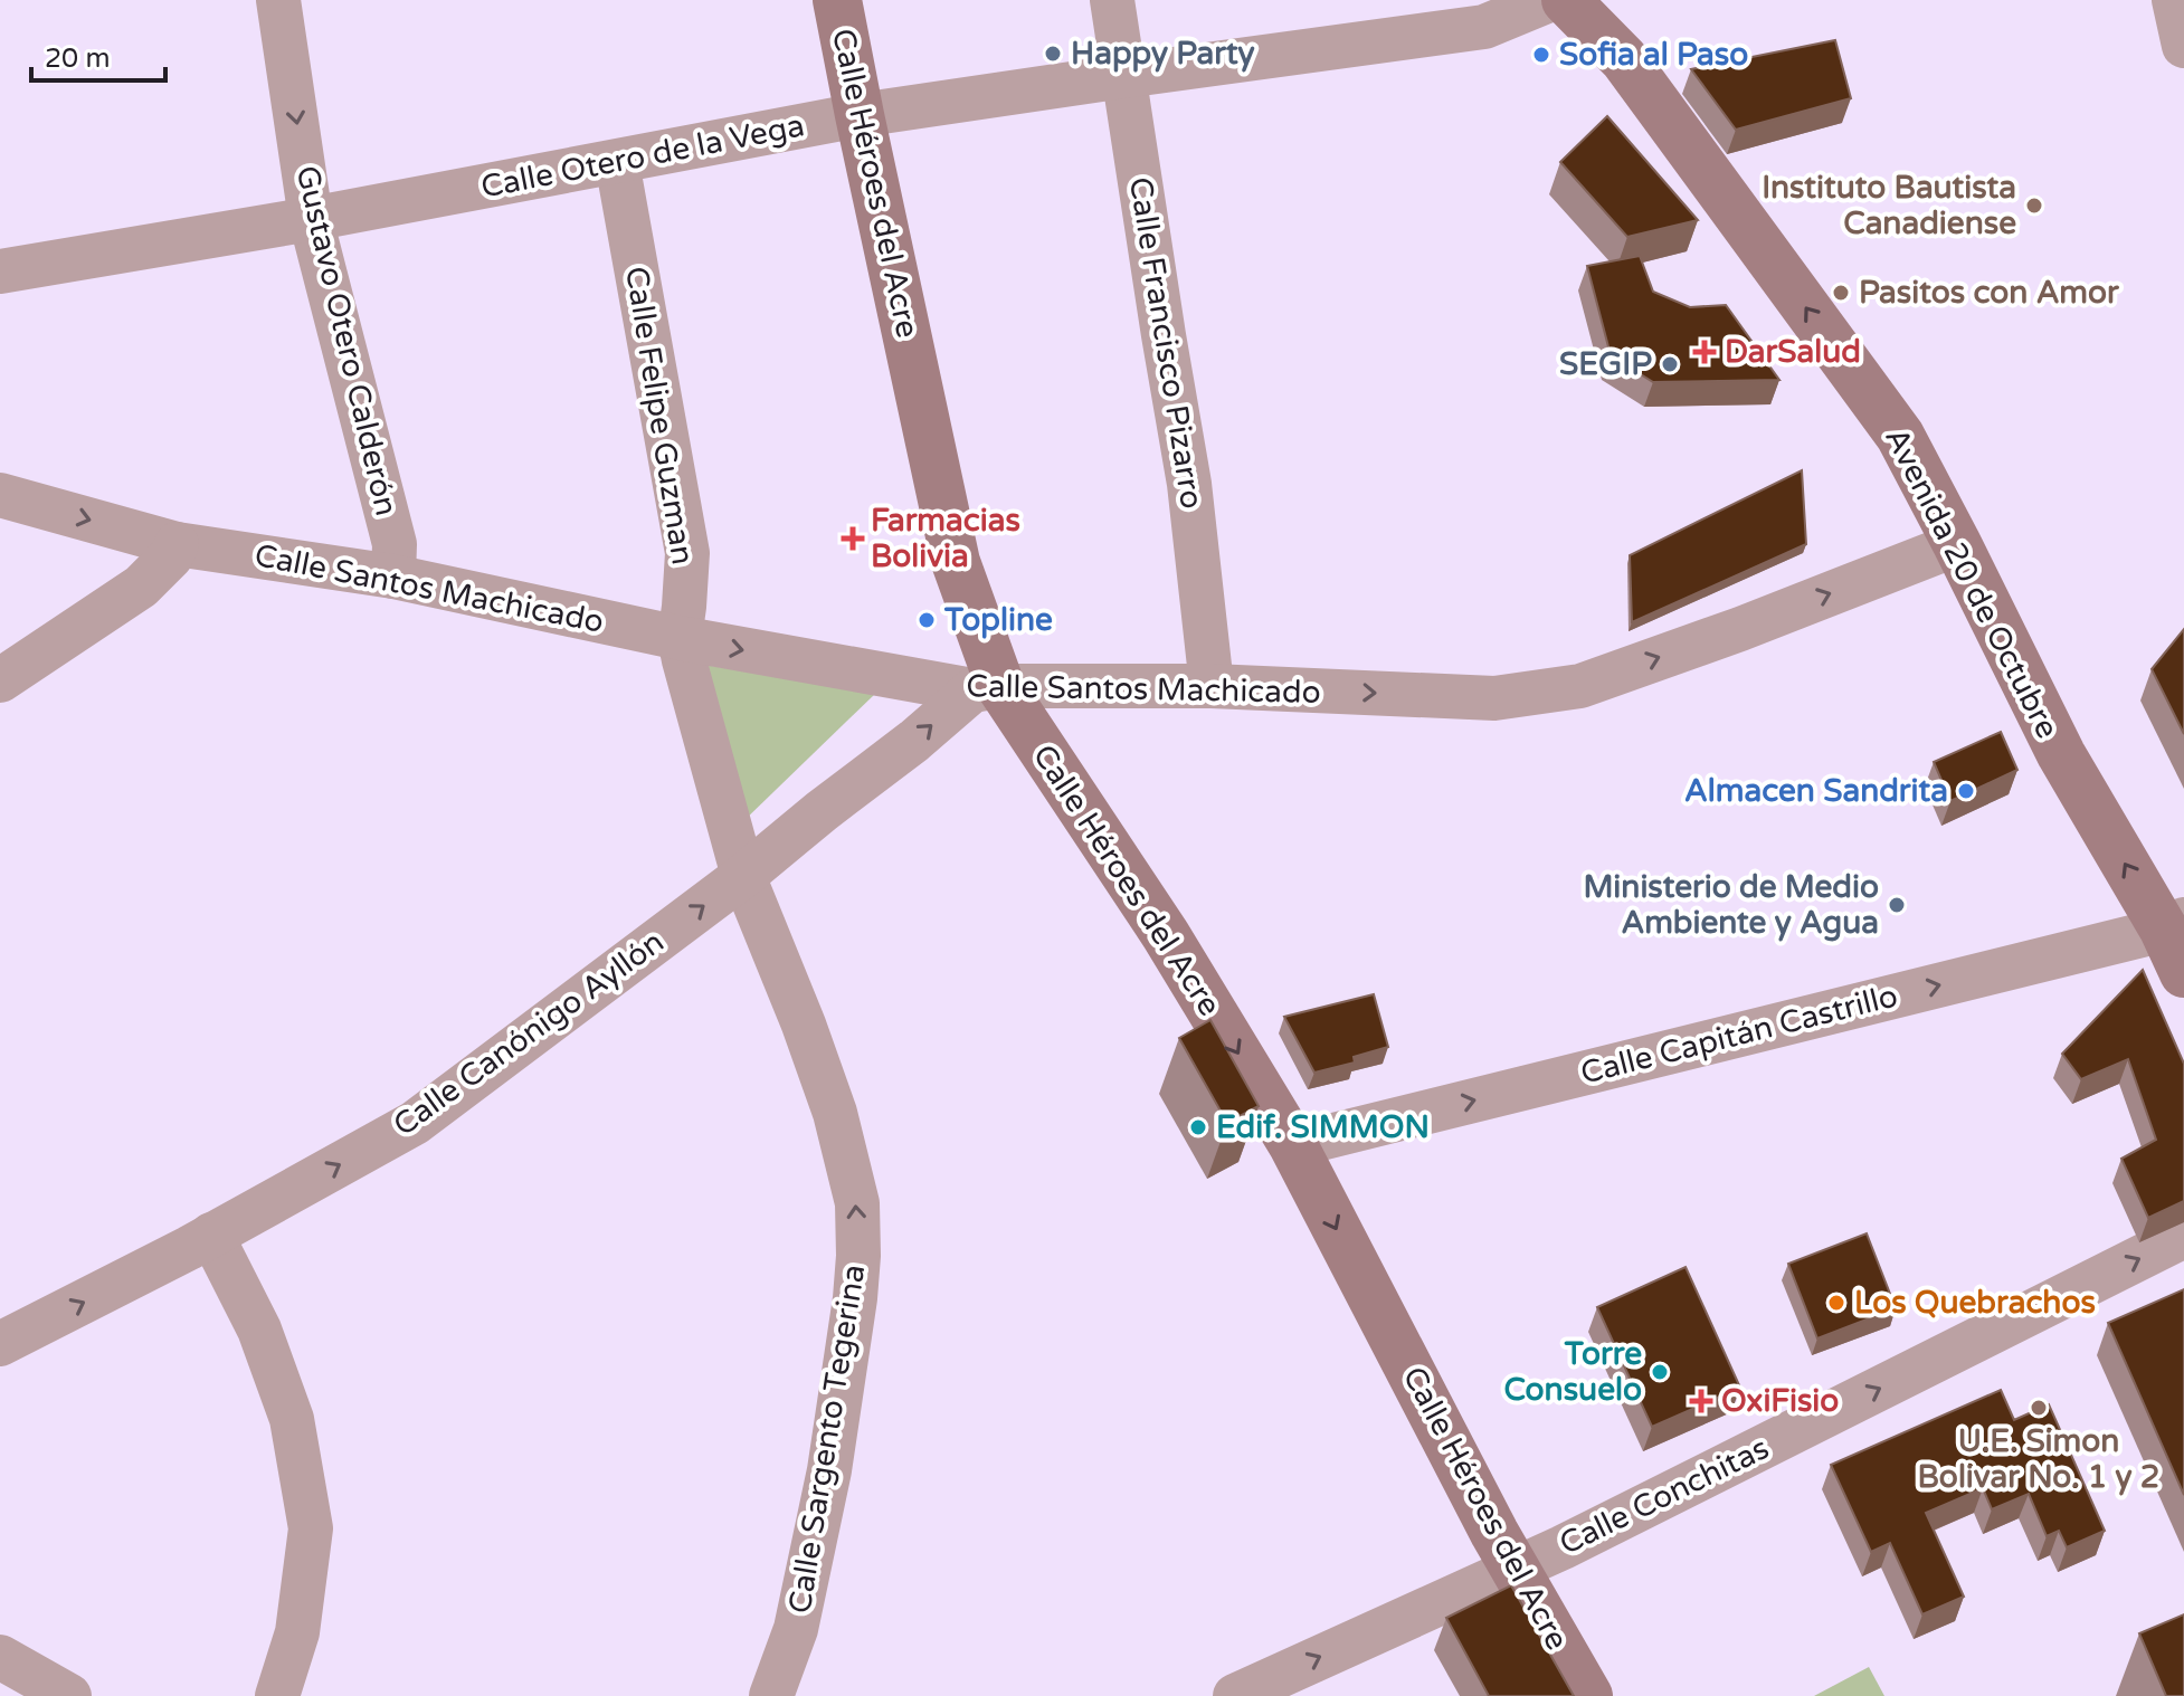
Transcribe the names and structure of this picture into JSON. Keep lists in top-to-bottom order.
{
  "streets": {
    "main road": ["Calle Héroes del Acre", "Avenida 20 de Octubre"],
    "street": [
      "Calle Otero de la Vega",
      "Gustavo Otero Calderón",
      "Calle Francisco Pizarro",
      "Calle Felipe Guzman",
      "Calle Santos Machicado",
      "Calle Canónigo Ayllón",
      "Calle Capitán Castrillo",
      "Calle Sargento Tegerina",
      "Calle Conchitas"
    ]
  },
  "crossings": [
    ["Calle Otero de la Vega", "Calle Héroes del Acre"],
    ["Calle Otero de la Vega", "Gustavo Otero Calderón"],
    ["Calle Otero de la Vega", "Calle Francisco Pizarro"],
    ["Calle Otero de la Vega", "Calle Felipe Guzman"],
    ["Calle Héroes del Acre", "Calle Santos Machicado"],
    ["Calle Héroes del Acre", "Calle Canónigo Ayllón"],
    ["Calle Héroes del Acre", "Calle Capitán Castrillo"],
    ["Calle Héroes del Acre", "Calle Conchitas"],
    ["Gustavo Otero Calderón", "Calle Santos Machicado"],
    ["Calle Francisco Pizarro", "Calle Santos Machicado"],
    ["Calle Felipe Guzman", "Calle Santos Machicado"],
    ["Calle Felipe Guzman", "Calle Canónigo Ayllón"],
    ["Calle Felipe Guzman", "Calle Sargento Tegerina"],
    ["Avenida 20 de Octubre", "Calle Santos Machicado"],
    ["Avenida 20 de Octubre", "Calle Capitán Castrillo"],
    ["Calle Santos Machicado", "Calle Canónigo Ayllón"],
    ["Calle Canónigo Ayllón", "Calle Sargento Tegerina"]
  ],
  "one_way": [
    "Calle Héroes del Acre",
    "Gustavo Otero Calderón",
    "Avenida 20 de Octubre",
    "Calle Santos Machicado",
    "Calle Canónigo Ayllón",
    "Calle Capitán Castrillo",
    "Calle Sargento Tegerina",
    "Calle Conchitas"
  ],
  "places": {
    "other": [
      "Happy Party",
      "Sofia al Paso",
      "Instituto Bautista Canadiense",
      "Pasitos con Amor",
      "SEGIP",
      "Topline",
      "Almacen Sandrita",
      "Ministerio de Medio Ambiente y Agua",
      "Edif. SIMMON",
      "Los Quebrachos",
      "Torre Consuelo",
      "U.E. Simon Bolivar No. 1 y 2"
    ],
    "health": ["DarSalud", "Farmacias Bolivia", "OxiFisio"]
  },
  "scale_bar": "20 m"
}
